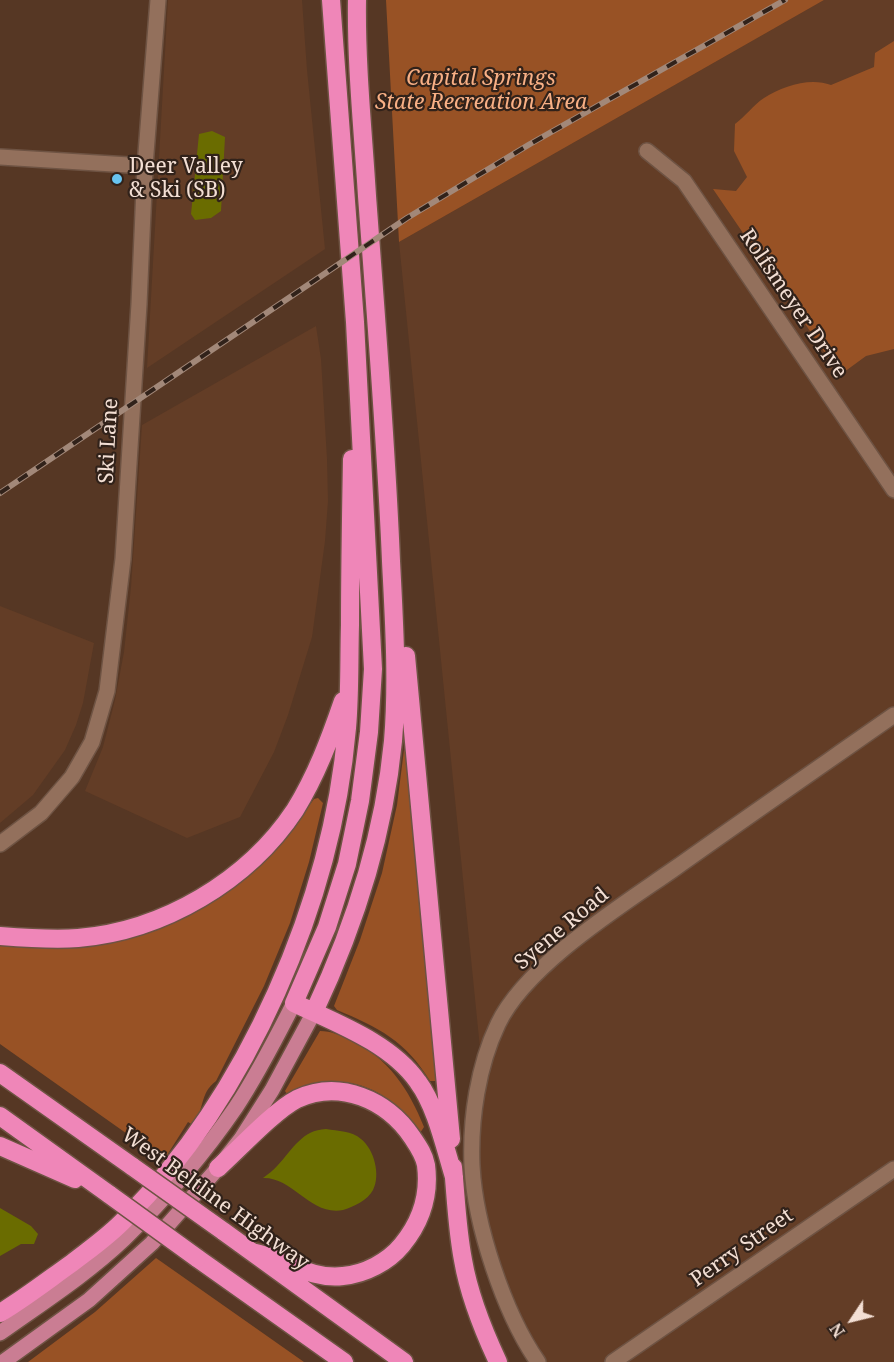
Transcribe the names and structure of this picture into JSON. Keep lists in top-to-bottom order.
{
  "streets": {
    "highway": ["West Beltline Highway"],
    "street": [
      "Rolfsmeyer Drive",
      "Ski Lane",
      "Syene Road",
      "Perry Street"
    ]
  },
  "parks": ["Capital Springs State Recreation Area"],
  "places": ["Deer Valley & Ski (SB)"],
  "north": "bottom left"
}
